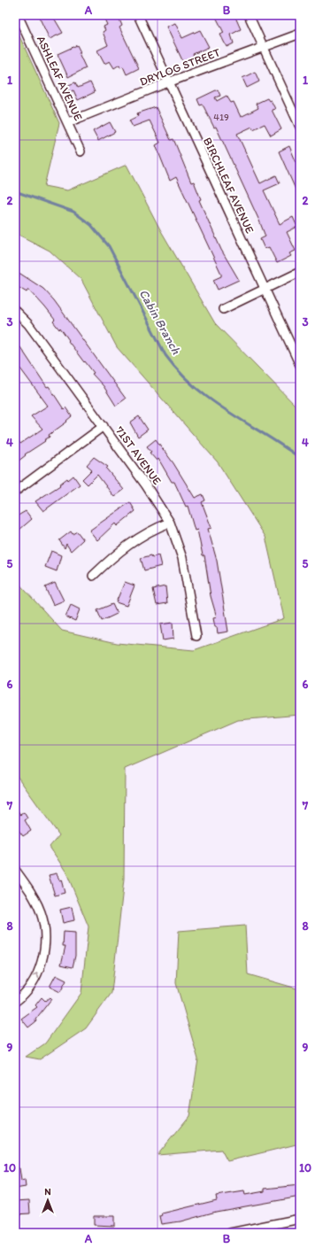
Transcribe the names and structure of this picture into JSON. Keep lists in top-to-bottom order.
{
  "streets": {
    "street": [
      "DRYLOG STREET",
      "ASHLEAF AVENUE",
      "BIRCHLEAF AVENUE",
      "71ST AVENUE"
    ]
  },
  "crossings": [
    ["DRYLOG STREET", "ASHLEAF AVENUE"],
    ["DRYLOG STREET", "BIRCHLEAF AVENUE"]
  ],
  "water": ["Cabin Branch"],
  "house_numbers": ["419"],
  "north": "top",
  "grid": {
    "columns": ["A", "B"],
    "rows": [
      "1",
      "2",
      "3",
      "4",
      "5",
      "6",
      "7",
      "8",
      "9",
      "10"
    ]
  }
}
